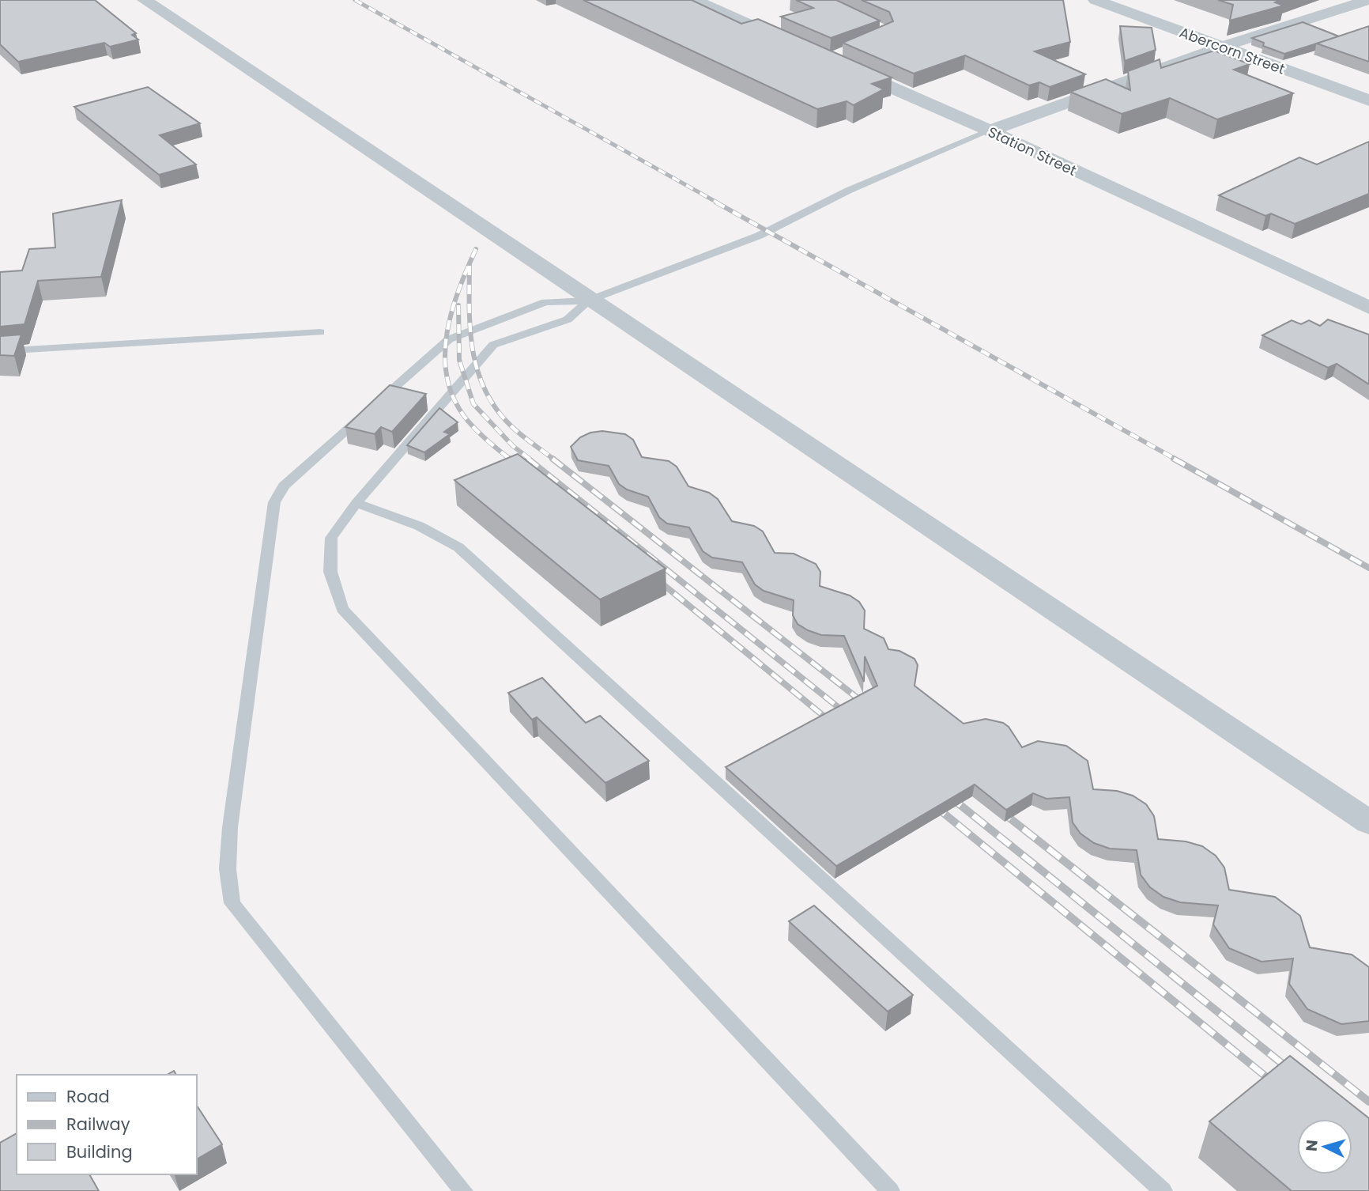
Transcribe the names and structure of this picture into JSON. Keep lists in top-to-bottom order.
{
  "streets": {
    "street": ["Abercorn Street", "Station Street"]
  },
  "legend": ["Road", "Railway", "Building"],
  "north": "left"
}
